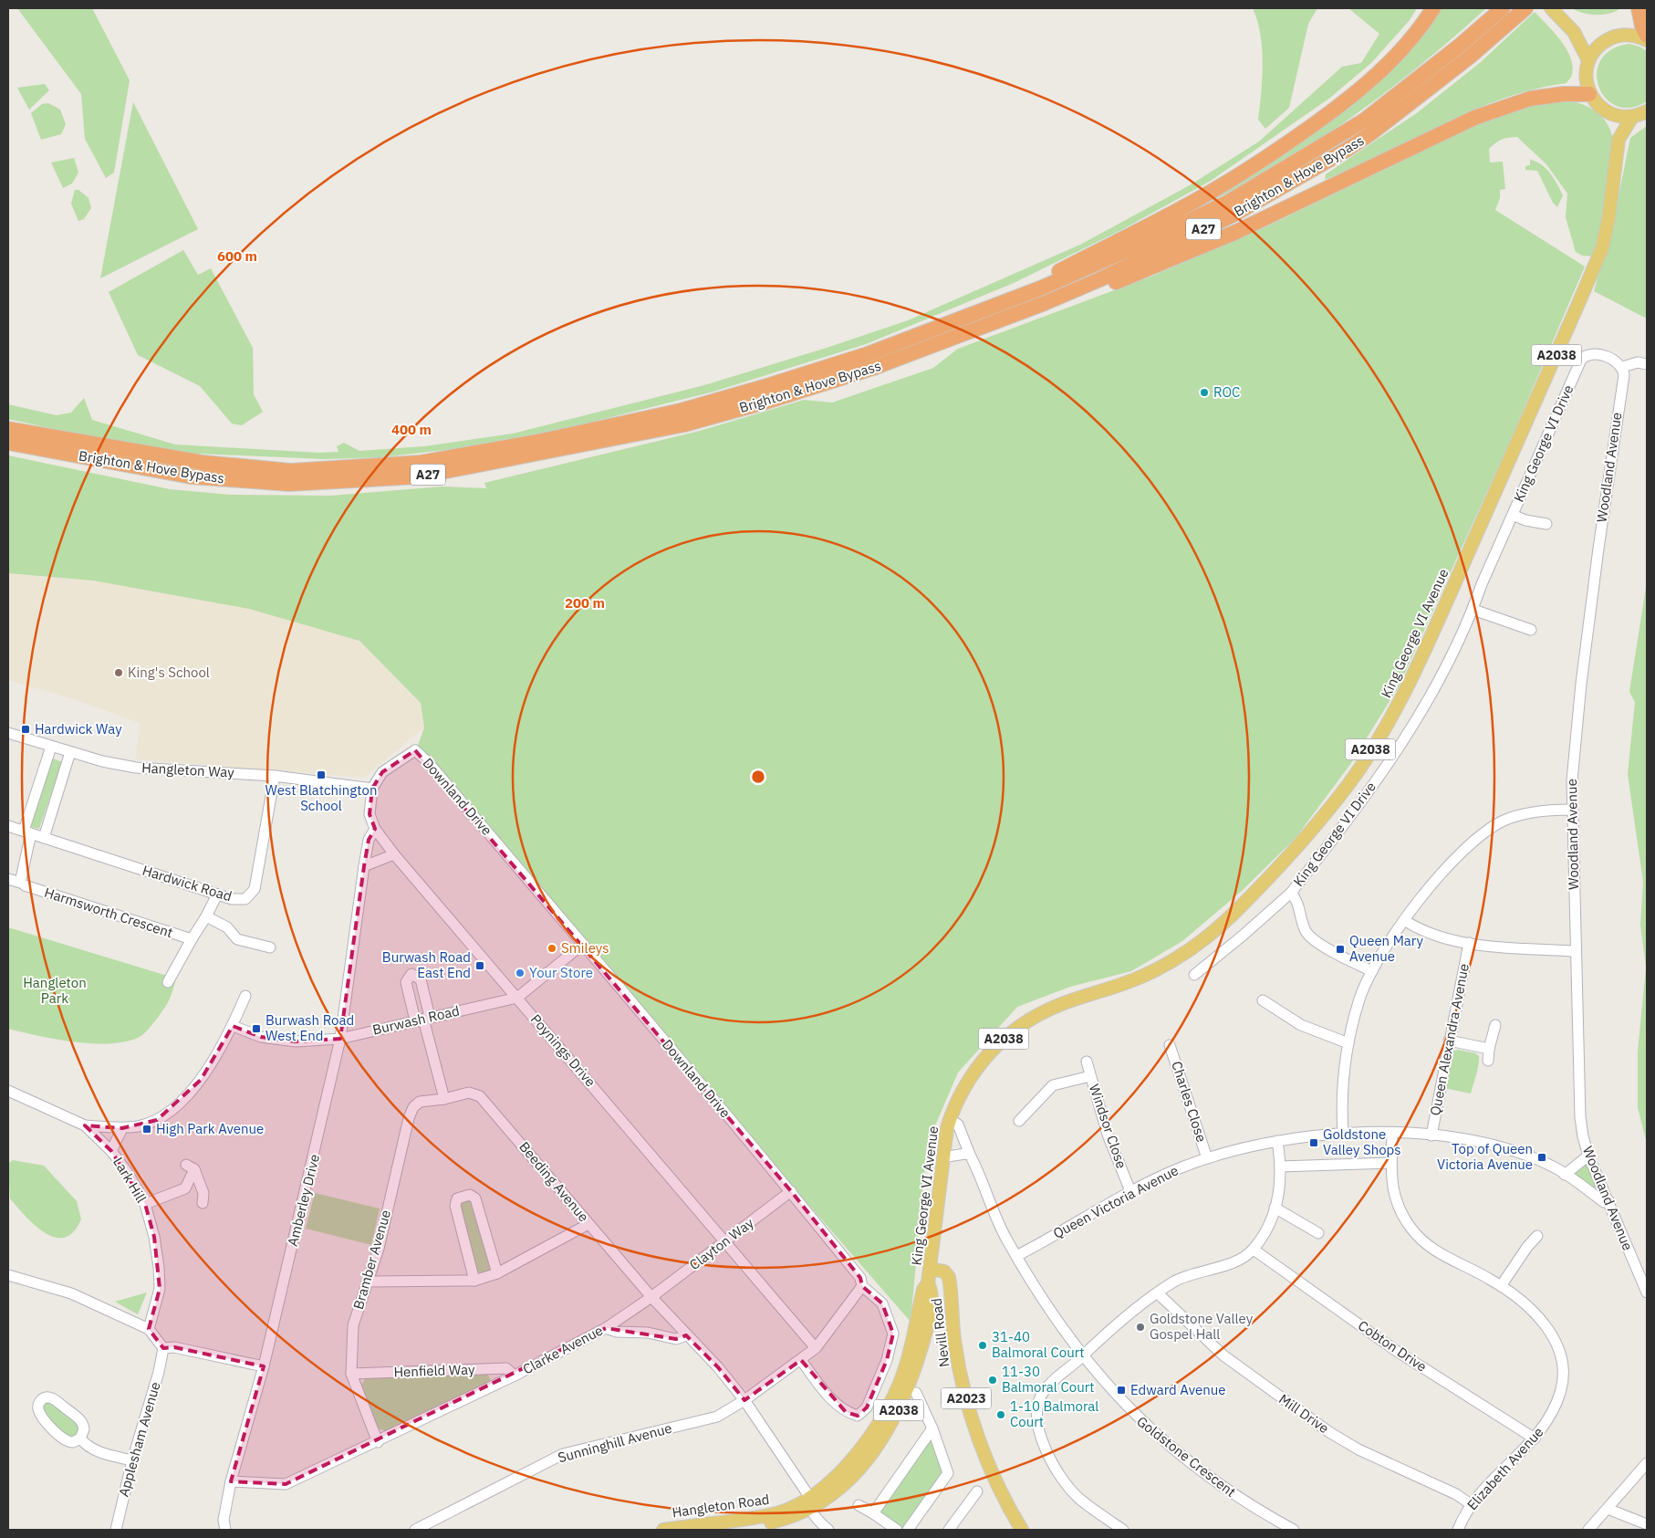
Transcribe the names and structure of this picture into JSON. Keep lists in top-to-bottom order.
{
  "streets": {
    "highway": ["Brighton & Hove Bypass", "A27"],
    "main road": [
      "A2038",
      "King George VI Avenue",
      "Nevill Road",
      "A2023",
      "Hangleton Road"
    ],
    "street": [
      "King George VI Drive",
      "Woodland Avenue",
      "Hangleton Way",
      "Downland Drive",
      "Hardwick Road",
      "Harmsworth Crescent",
      "Burwash Road",
      "Queen Alexandra Avenue",
      "Poynings Drive",
      "Charles Close",
      "Windsor Close",
      "Lark Hill",
      "Beeding Avenue",
      "Amberley Drive",
      "Queen Victoria Avenue",
      "Clayton Way",
      "Bramber Avenue",
      "Cobton Drive",
      "Clarke Avenue",
      "Henfield Way",
      "Mill Drive",
      "Applesham Avenue",
      "Sunninghill Avenue",
      "Goldstone Crescent",
      "Elizabeth Avenue"
    ]
  },
  "crossings": [
    ["Brighton & Hove Bypass", "A27"],
    ["King George VI Drive", "Woodland Avenue"],
    ["Woodland Avenue", "Queen Victoria Avenue"],
    ["King George VI Avenue", "Nevill Road"],
    ["King George VI Avenue", "Goldstone Crescent"],
    ["King George VI Avenue", "Hangleton Road"],
    ["Hangleton Way", "Hardwick Road"],
    ["Hangleton Way", "Poynings Drive"],
    ["Downland Drive", "Burwash Road"],
    ["Downland Drive", "Poynings Drive"],
    ["Downland Drive", "Clayton Way"],
    ["Hardwick Road", "Harmsworth Crescent"],
    ["Burwash Road", "Poynings Drive"],
    ["Burwash Road", "Amberley Drive"],
    ["Queen Alexandra Avenue", "Queen Victoria Avenue"],
    ["Poynings Drive", "Amberley Drive"],
    ["Poynings Drive", "Clayton Way"],
    ["Charles Close", "Queen Victoria Avenue"],
    ["Windsor Close", "Queen Victoria Avenue"],
    ["Beeding Avenue", "Clayton Way"],
    ["Beeding Avenue", "Bramber Avenue"],
    ["Beeding Avenue", "Clarke Avenue"],
    ["Amberley Drive", "Clarke Avenue"],
    ["Queen Victoria Avenue", "Goldstone Crescent"],
    ["Queen Victoria Avenue", "Elizabeth Avenue"],
    ["Clayton Way", "Clarke Avenue"],
    ["Bramber Avenue", "Clarke Avenue"],
    ["Bramber Avenue", "Henfield Way"],
    ["Cobton Drive", "Elizabeth Avenue"],
    ["Clarke Avenue", "Henfield Way"],
    ["Mill Drive", "Elizabeth Avenue"]
  ],
  "parks": ["Hangleton Park"],
  "places": {
    "other": [
      "ROC",
      "King's School",
      "Smileys",
      "Your Store",
      "Goldstone Valley Gospel Hall",
      "31-40 Balmoral Court",
      "11-30 Balmoral Court",
      "1-10 Balmoral Court"
    ],
    "transit": [
      "Hardwick Way",
      "West Blatchington School",
      "Queen Mary Avenue",
      "Burwash Road East End",
      "Burwash Road West End",
      "High Park Avenue",
      "Goldstone Valley Shops",
      "Top of Queen Victoria Avenue",
      "Edward Avenue"
    ]
  },
  "rings": ["600 m", "400 m", "200 m"]
}
